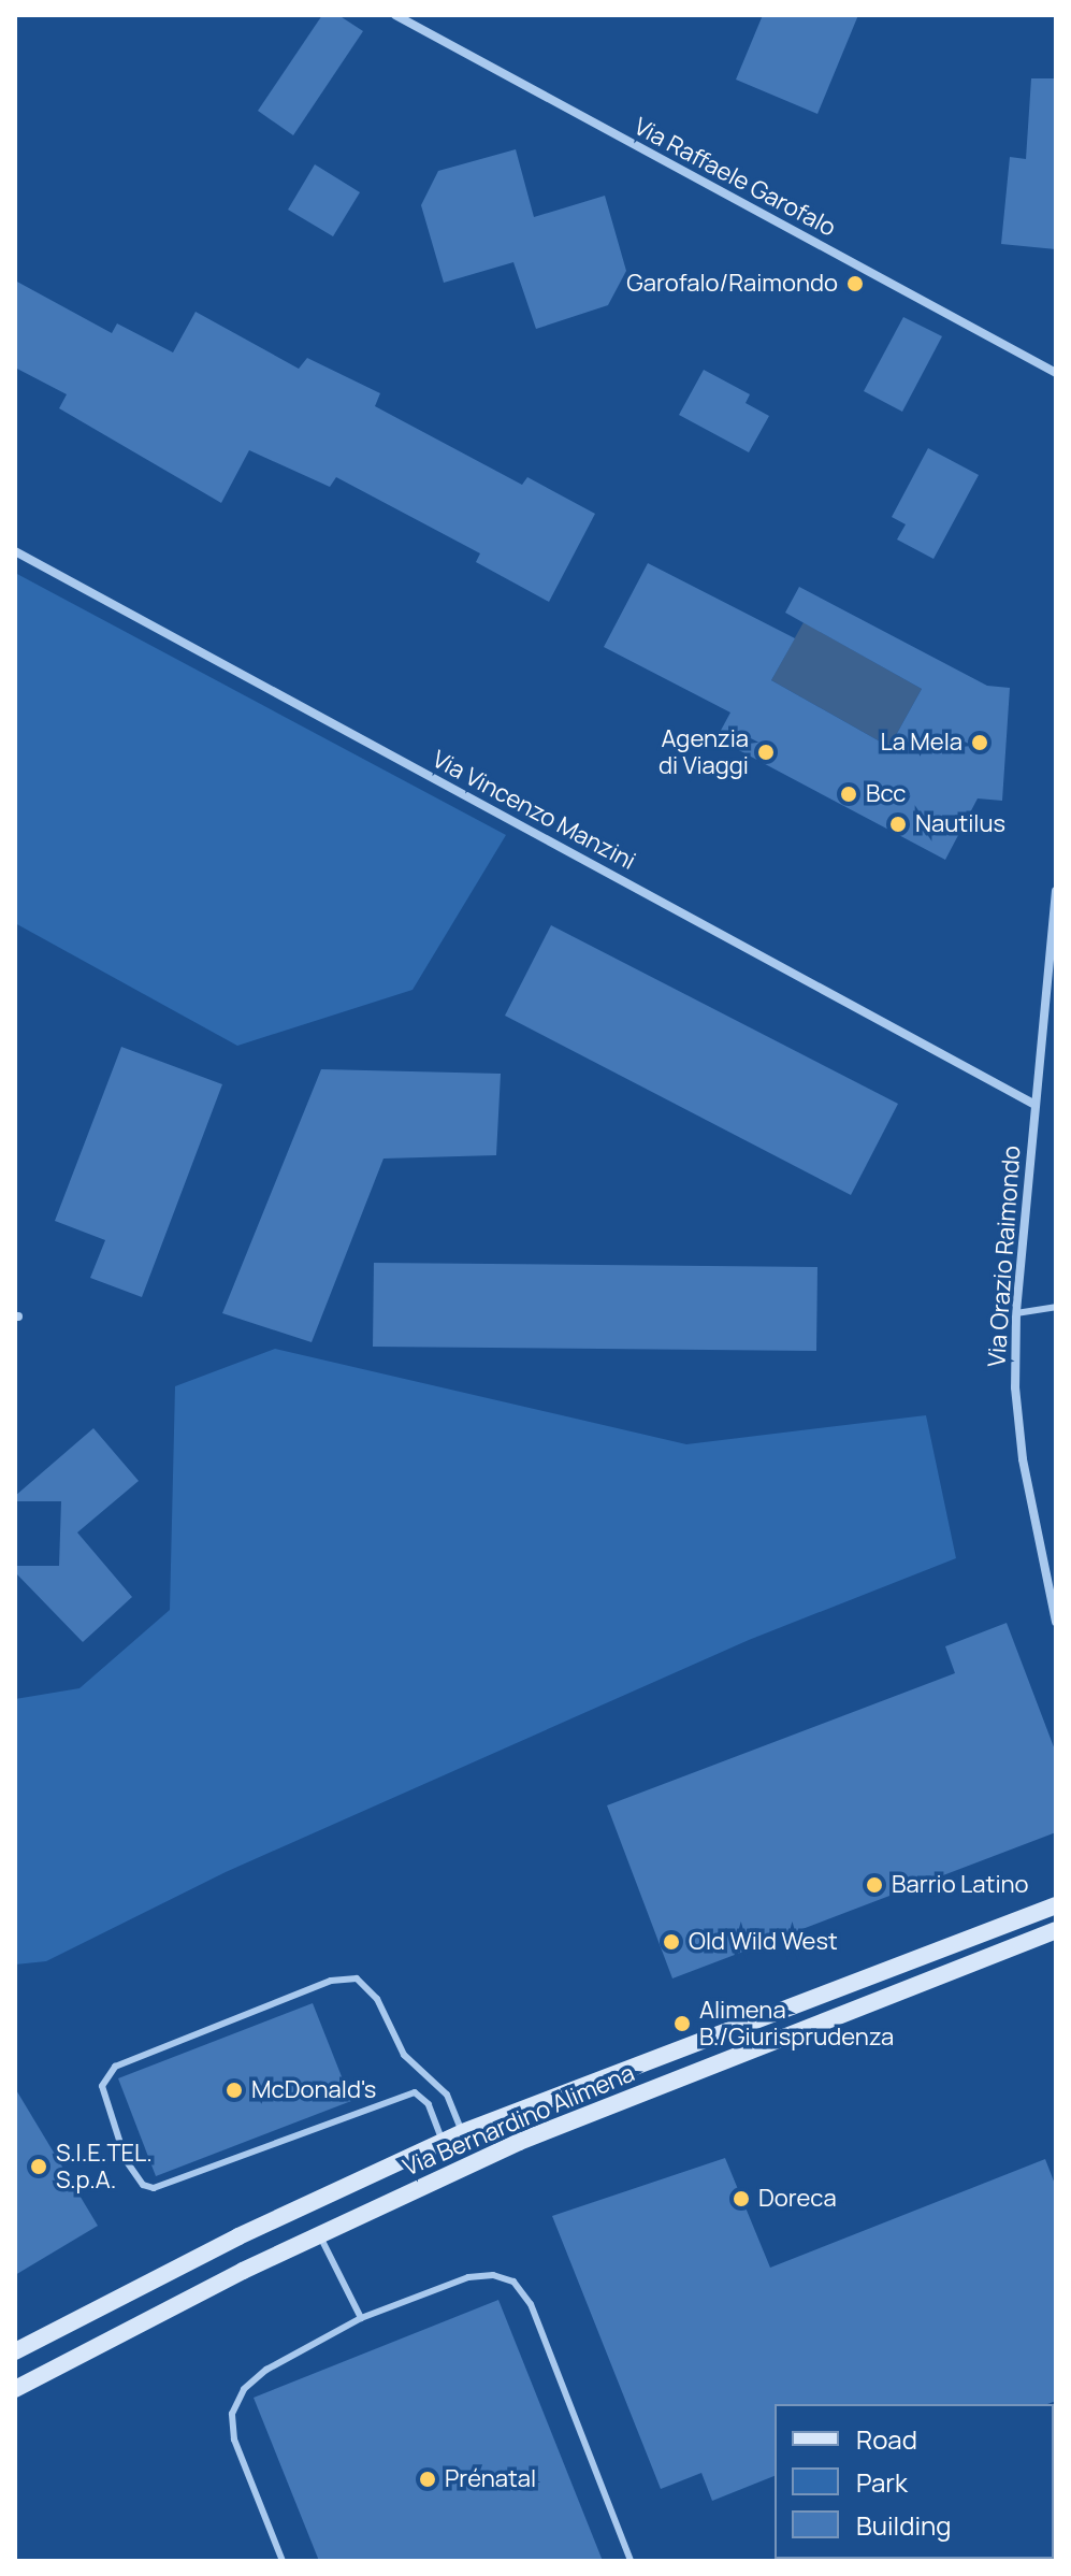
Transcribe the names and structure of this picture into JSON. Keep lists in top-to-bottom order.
{
  "streets": {
    "street": [
      "Via Raffaele Garofalo",
      "Via Vincenzo Manzini",
      "Via Orazio Raimondo",
      "Via Bernardino Alimena"
    ]
  },
  "crossings": [
    ["Via Vincenzo Manzini", "Via Orazio Raimondo"]
  ],
  "places": [
    "Garofalo/Raimondo",
    "La Mela",
    "Agenzia di Viaggi",
    "Bcc",
    "Nautilus",
    "Barrio Latino",
    "Old Wild West",
    "Alimena B./Giurisprudenza",
    "McDonald's",
    "S.I.E.TEL. S.p.A.",
    "Doreca",
    "Prénatal"
  ],
  "legend": ["Road", "Park", "Building"]
}
